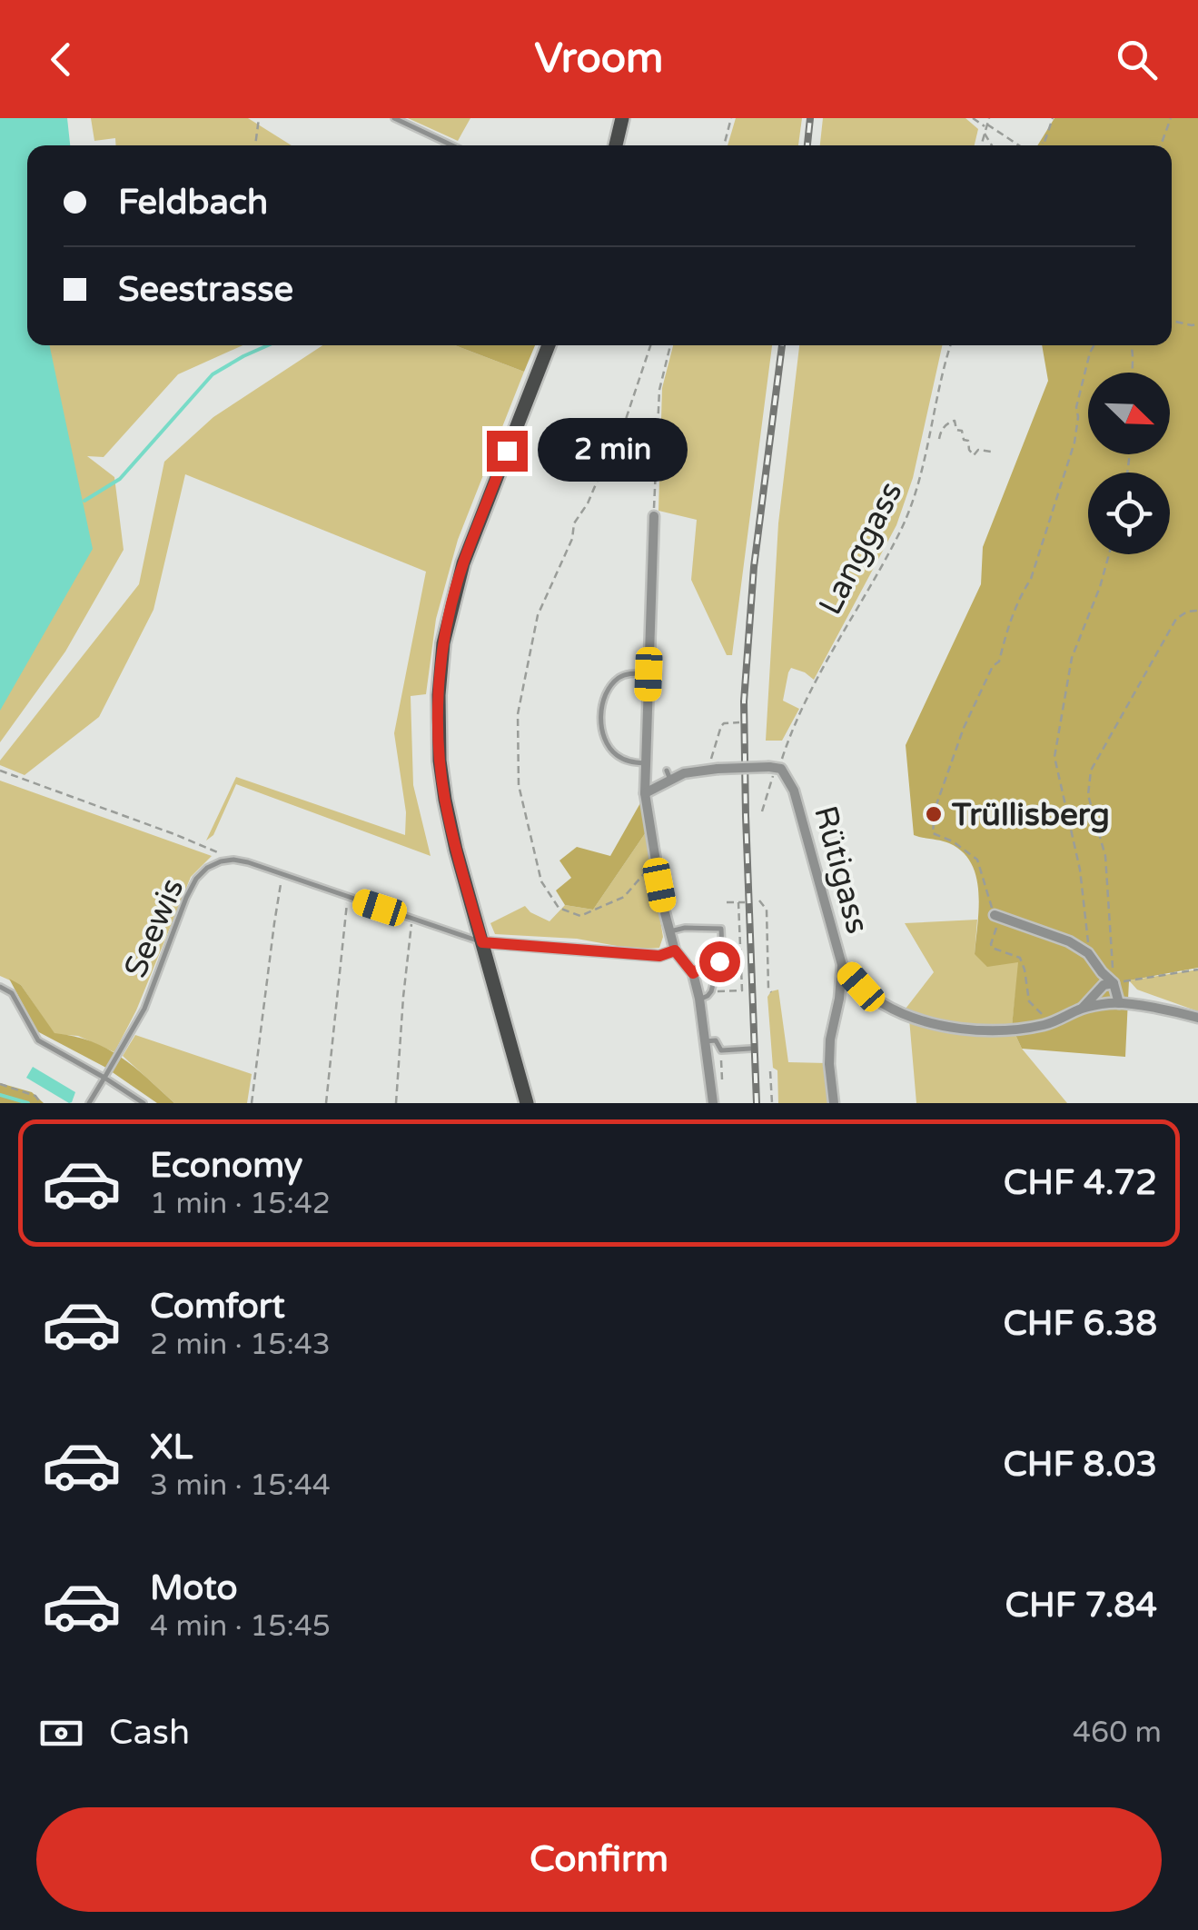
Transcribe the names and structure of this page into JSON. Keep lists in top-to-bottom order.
{
  "streets": {
    "street": ["Rütigass"],
    "lane": ["Seewis"],
    "path": ["Langgass"]
  },
  "crossings": [
    ["Langgass", "Rütigass"]
  ],
  "places": ["Trüllisberg"],
  "north": "bottom right",
  "page": {
    "header": "Vroom",
    "banner": ["Feldbach", "Seestrasse"],
    "bubble": "2 min",
    "list": [
      {
        "name": "Economy",
        "note": "1 min · 15:42",
        "value": "CHF 4.72"
      },
      {
        "name": "Comfort",
        "note": "2 min · 15:43",
        "value": "CHF 6.38"
      },
      {
        "name": "XL",
        "note": "3 min · 15:44",
        "value": "CHF 8.03"
      },
      {
        "name": "Moto",
        "note": "4 min · 15:45",
        "value": "CHF 7.84"
      }
    ],
    "pay": ["Cash", "460 m"],
    "buttons": "Confirm"
  }
}
